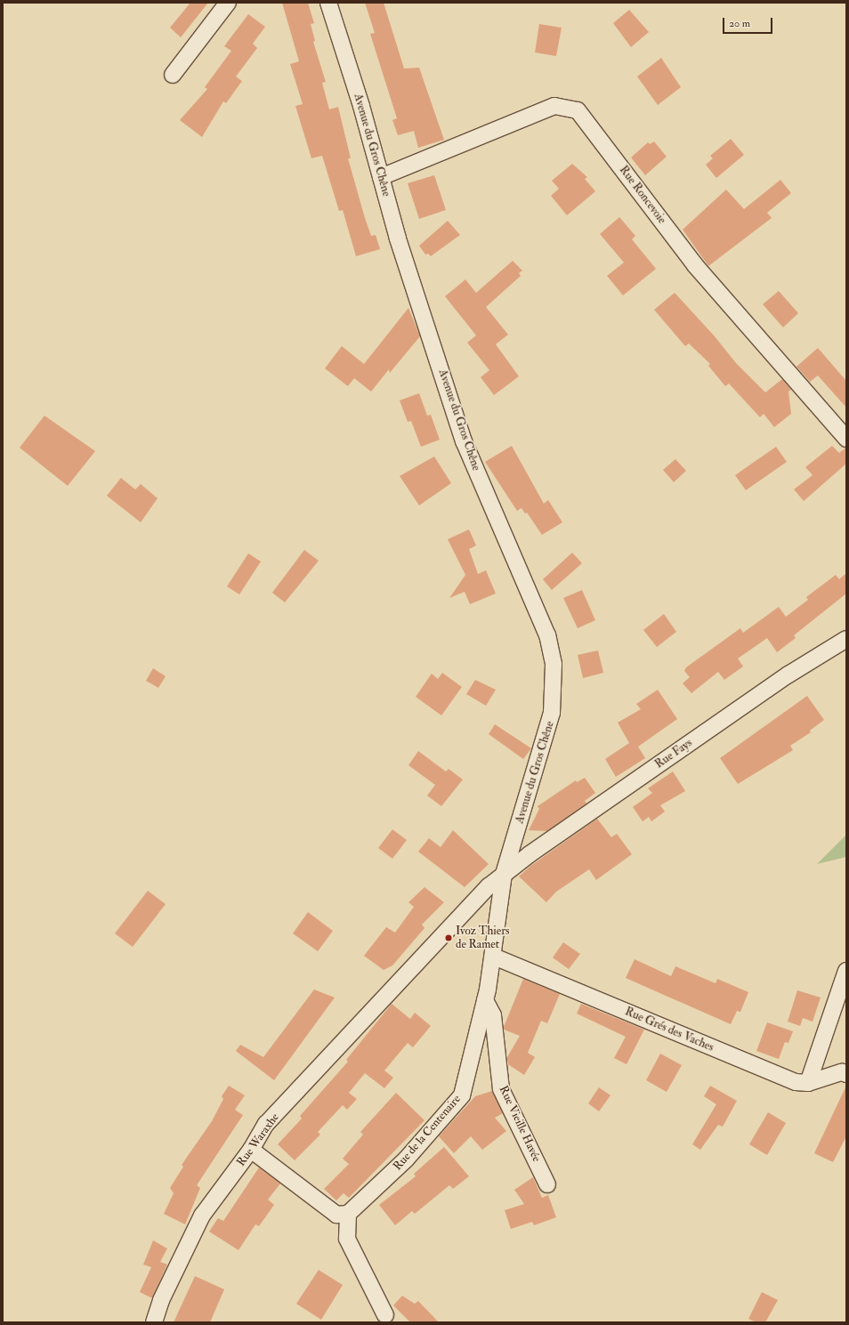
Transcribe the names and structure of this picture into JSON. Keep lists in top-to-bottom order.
{
  "streets": {
    "street": [
      "Avenue du Gros Chêne",
      "Rue Roncevoie",
      "Rue Fays",
      "Rue Grés des Vaches",
      "Rue Vieille Havée",
      "Rue de la Centenaire",
      "Rue Waraxhe"
    ]
  },
  "crossings": [
    ["Avenue du Gros Chêne", "Rue Roncevoie"],
    ["Avenue du Gros Chêne", "Rue Fays"],
    ["Avenue du Gros Chêne", "Rue de la Centenaire"],
    ["Rue Fays", "Rue de la Centenaire"],
    ["Rue Fays", "Rue Waraxhe"],
    ["Rue Grés des Vaches", "Rue de la Centenaire"],
    ["Rue Vieille Havée", "Rue de la Centenaire"]
  ],
  "places": ["Ivoz Thiers de Ramet"],
  "scale_bar": "20 m"
}
